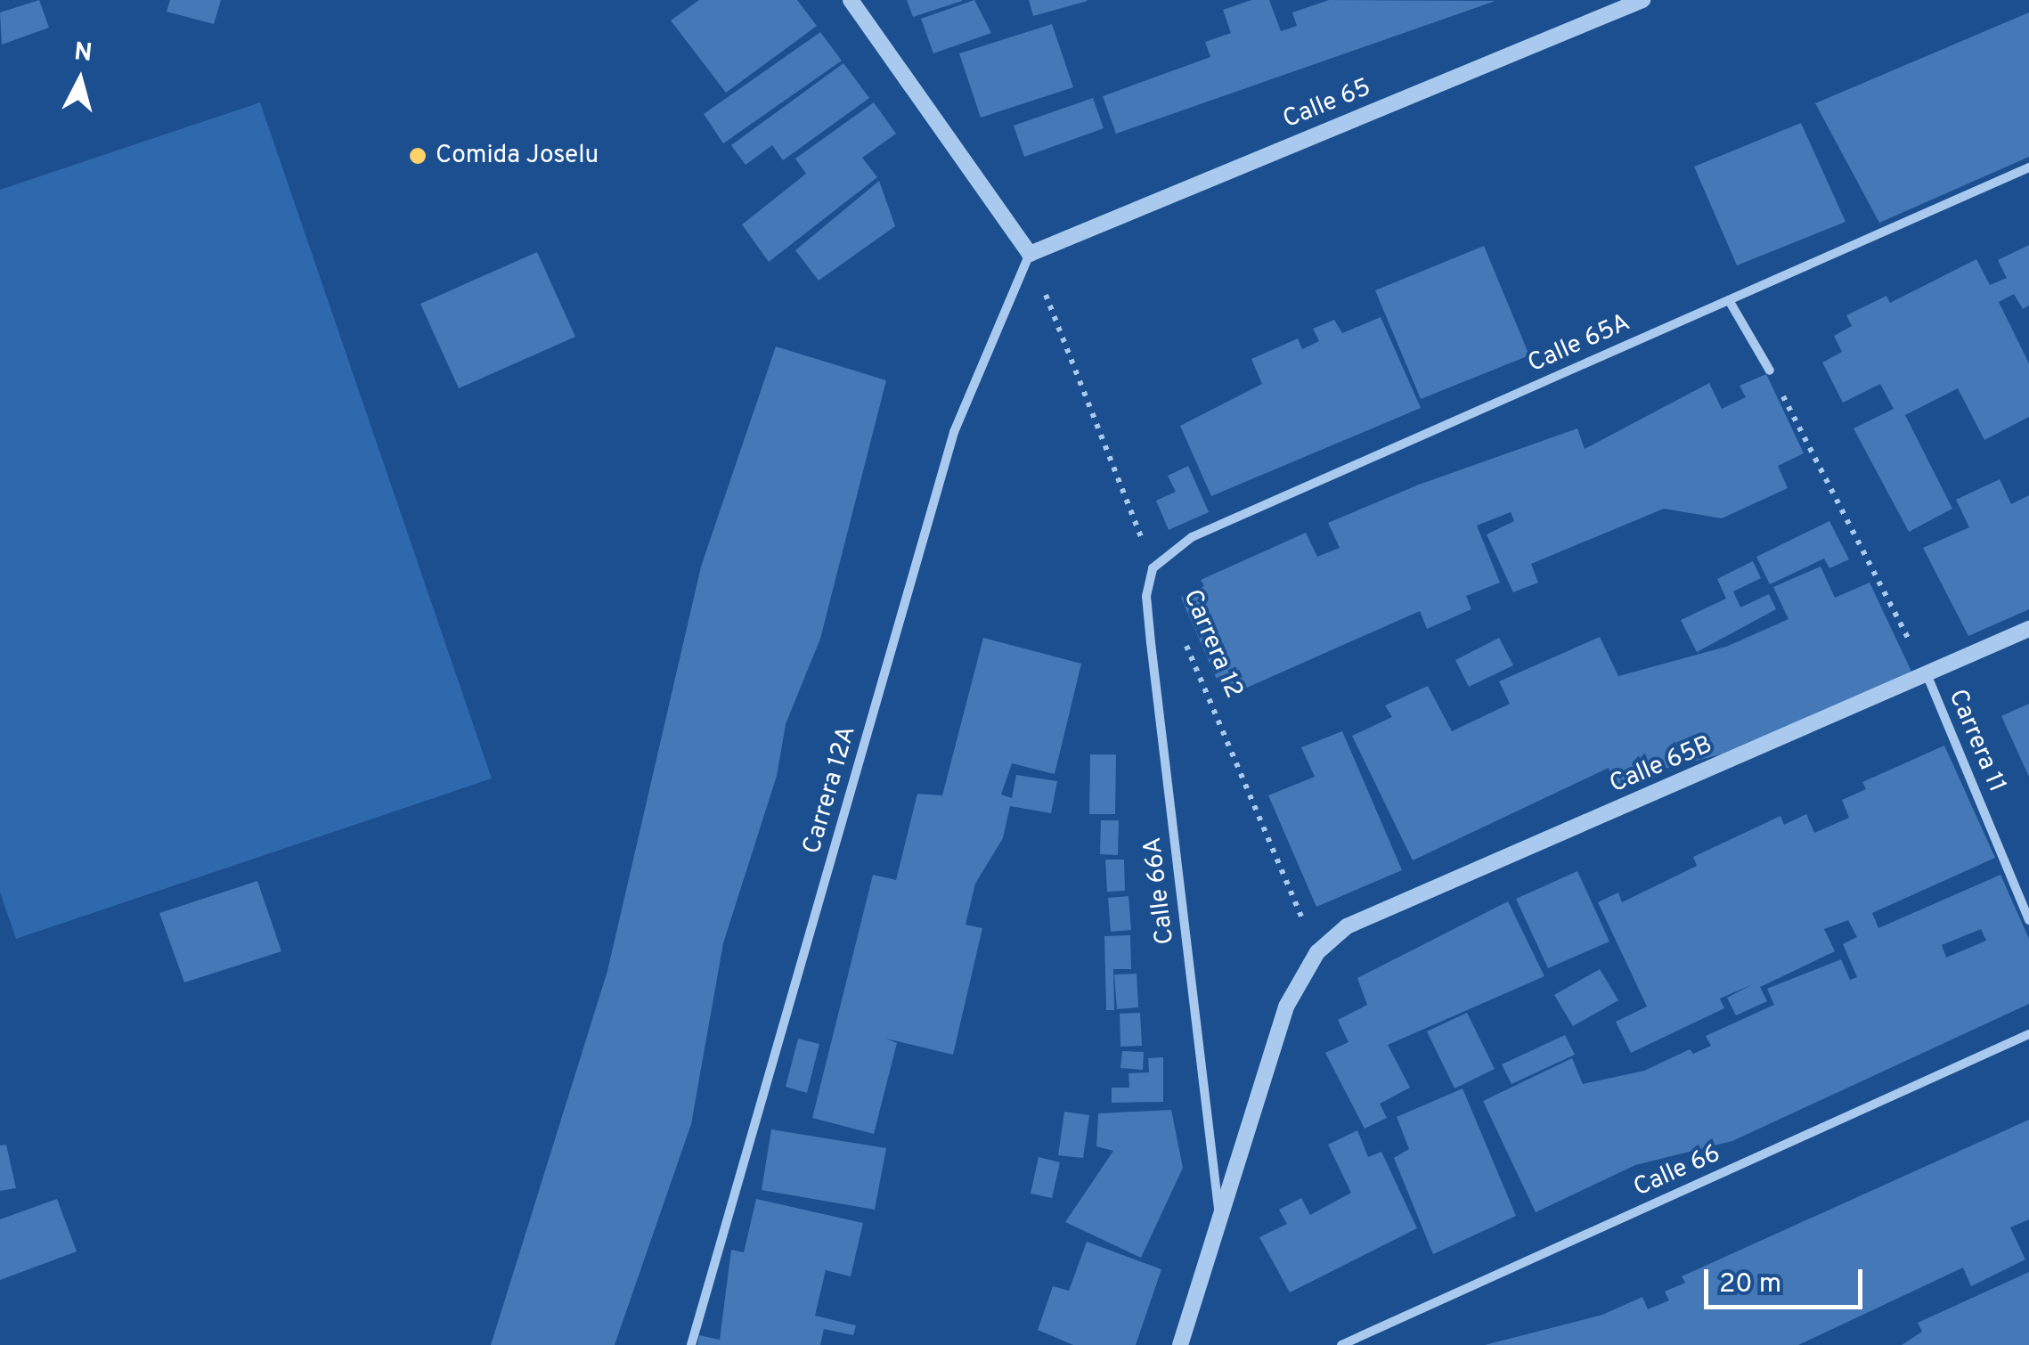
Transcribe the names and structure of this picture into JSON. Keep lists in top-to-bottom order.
{
  "streets": {
    "street": [
      "Calle 65",
      "Calle 65A",
      "Carrera 11",
      "Calle 65B",
      "Carrera 12A",
      "Calle 66A",
      "Calle 66"
    ],
    "path": ["Carrera 12"]
  },
  "crossings": [
    ["Calle 65", "Carrera 12"],
    ["Calle 65", "Carrera 12A"],
    ["Calle 65A", "Carrera 12"],
    ["Calle 65A", "Calle 66A"],
    ["Carrera 12", "Calle 65B"],
    ["Carrera 12", "Carrera 12A"],
    ["Carrera 12", "Calle 66A"],
    ["Carrera 11", "Calle 65B"]
  ],
  "places": ["Comida Joselu"],
  "scale_bar": "20 m",
  "north": "top"
}
